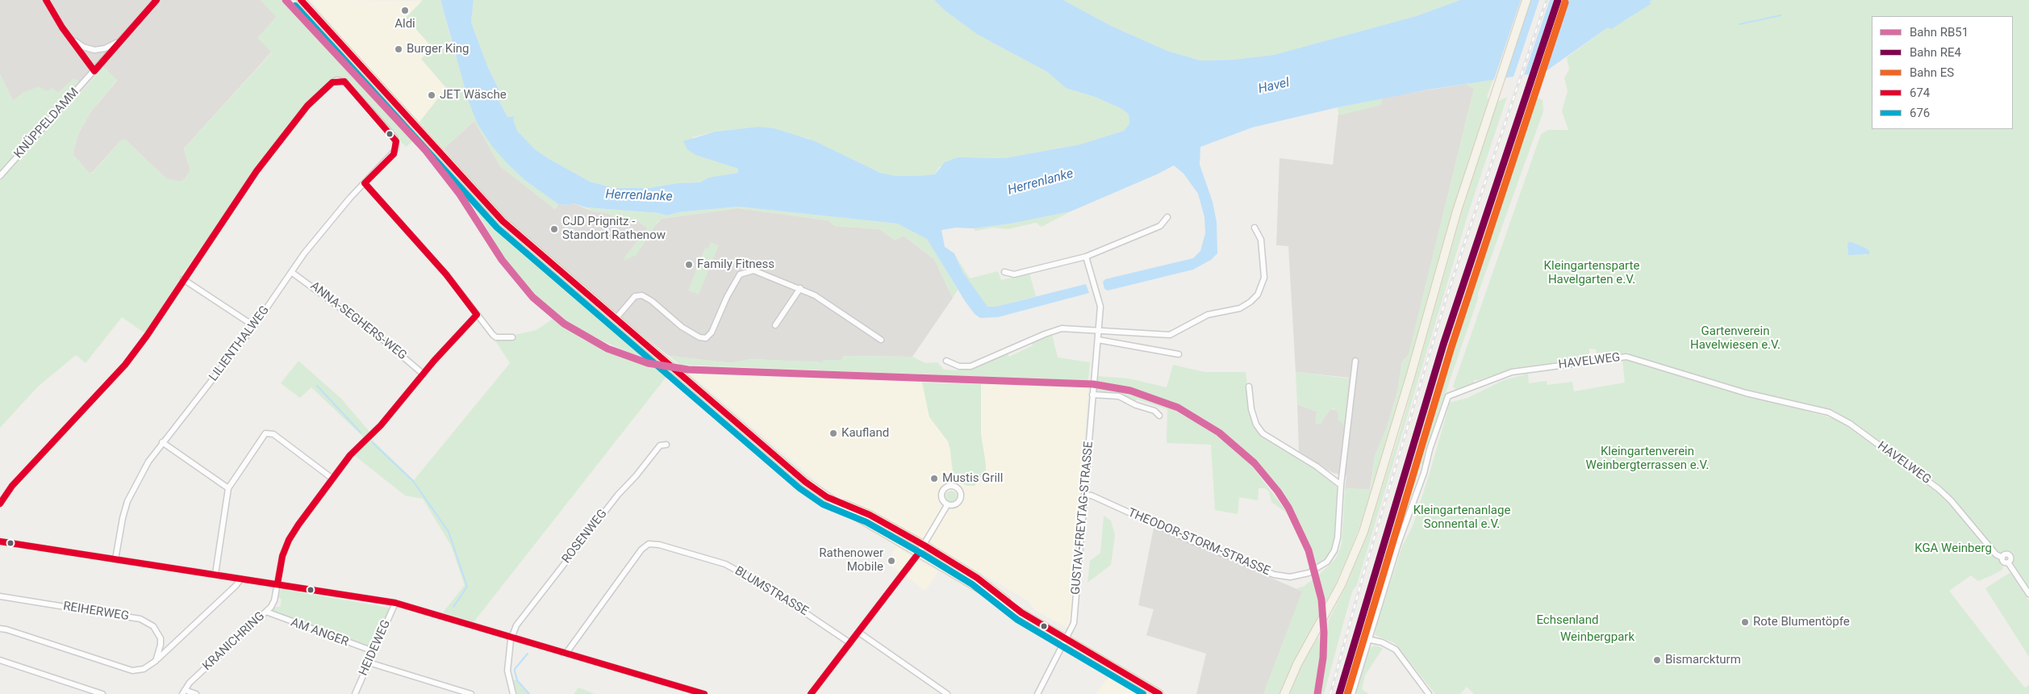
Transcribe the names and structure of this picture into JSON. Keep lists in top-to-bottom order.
{
  "streets": {
    "street": [
      "KNÜPPELDAMM",
      "ANNA-SEGHERS-WEG",
      "LILIENTHALWEG",
      "HAVELWEG",
      "GUSTAV-FREYTAG-STRASSE",
      "ROSENWEG",
      "THEODOR-STORM-STRASSE",
      "BLUMSTRASSE",
      "REIHERWEG",
      "AM ANGER",
      "KRANICHRING",
      "HEIDEWEG"
    ]
  },
  "crossings": [
    ["ANNA-SEGHERS-WEG", "LILIENTHALWEG"],
    ["ANNA-SEGHERS-WEG", "KRANICHRING"],
    ["GUSTAV-FREYTAG-STRASSE", "THEODOR-STORM-STRASSE"],
    ["AM ANGER", "KRANICHRING"],
    ["AM ANGER", "HEIDEWEG"]
  ],
  "water": ["Havel", "Herrenlanke"],
  "parks": [
    "Kleingartensparte Havelgarten e.V.",
    "Gartenverein Havelwiesen e.V.",
    "Kleingartenverein Weinbergterrassen e.V.",
    "Kleingartenanlage Sonnental e.V.",
    "KGA Weinberg",
    "Echsenland",
    "Weinbergpark"
  ],
  "places": [
    "Aldi",
    "Burger King",
    "JET Wäsche",
    "CJD Prignitz - Standort Rathenow",
    "Family Fitness",
    "Kaufland",
    "Mustis Grill",
    "Rathenower Mobile",
    "Rote Blumentöpfe",
    "Bismarckturm"
  ],
  "lines": [
    "rail line RB51",
    "rail line RE4",
    "transit line 674",
    "rail line ES",
    "transit line 676"
  ],
  "legend": [
    "Bahn RB51",
    "Bahn RE4",
    "Bahn ES",
    "674",
    "676"
  ]
}
